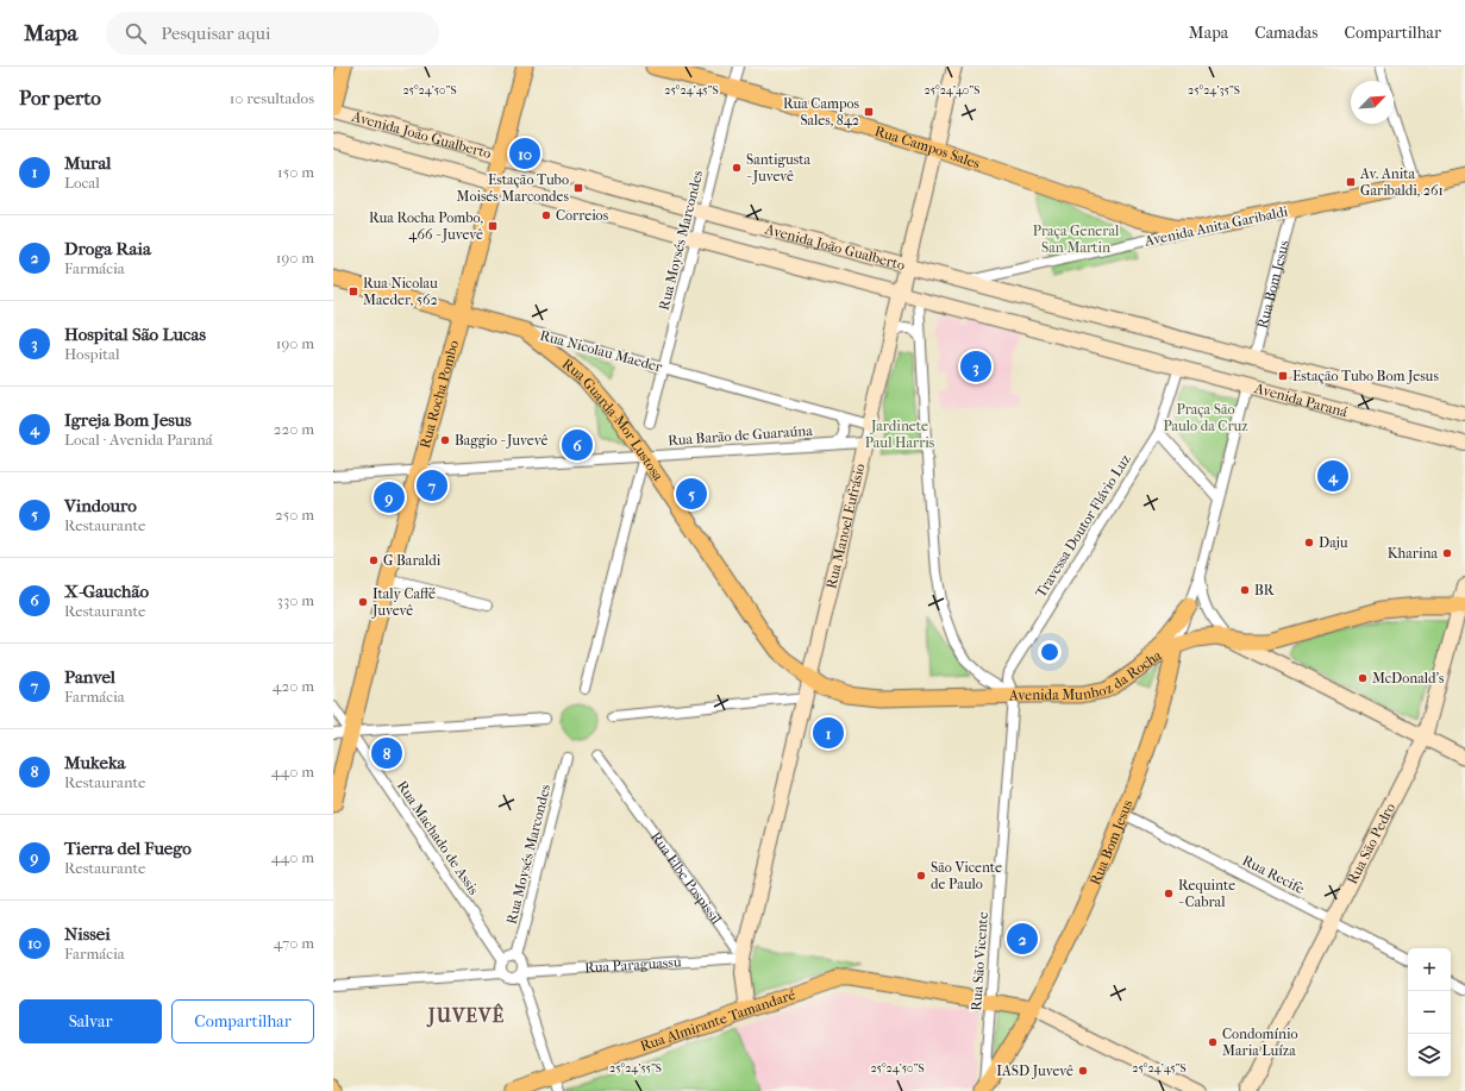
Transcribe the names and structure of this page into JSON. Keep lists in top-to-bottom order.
{
  "streets": {
    "main road": [
      "Rua Campos Sales",
      "Avenida Anita Garibaldi",
      "Rua Bom Jesus",
      "Rua Nicolau Maeder",
      "Rua Rocha Pombo",
      "Rua Guarda-Mor Lustosa",
      "Avenida Munhoz da Rocha",
      "Rua Almirante Tamandaré"
    ],
    "street": [
      "Avenida João Gualberto",
      "Rua Moysés Marcondes",
      "Avenida Paraná",
      "Rua Barão de Guaraúna",
      "Rua Manoel Eufrásio",
      "Travessa Doutor Flávio Luz",
      "Rua Machado de Assis",
      "Rua São Pedro",
      "Rua Recife",
      "Rua Elbe Pospissil",
      "Rua São Vicente",
      "Rua Paraguassu"
    ]
  },
  "crossings": [
    ["Avenida João Gualberto", "Avenida Anita Garibaldi"],
    ["Avenida João Gualberto", "Rua Moysés Marcondes"],
    ["Avenida João Gualberto", "Rua Bom Jesus"],
    ["Avenida João Gualberto", "Rua Rocha Pombo"],
    ["Avenida João Gualberto", "Avenida Paraná"],
    ["Avenida João Gualberto", "Rua Manoel Eufrásio"],
    ["Avenida João Gualberto", "Travessa Doutor Flávio Luz"],
    ["Avenida João Gualberto", "Avenida Munhoz da Rocha"],
    ["Rua Campos Sales", "Avenida Anita Garibaldi"],
    ["Rua Campos Sales", "Rua Moysés Marcondes"],
    ["Rua Campos Sales", "Rua Manoel Eufrásio"],
    ["Avenida Anita Garibaldi", "Rua Bom Jesus"],
    ["Rua Moysés Marcondes", "Rua Nicolau Maeder"],
    ["Rua Moysés Marcondes", "Rua Machado de Assis"],
    ["Rua Moysés Marcondes", "Rua Paraguassu"],
    ["Rua Bom Jesus", "Avenida Paraná"],
    ["Rua Bom Jesus", "Avenida Munhoz da Rocha"],
    ["Rua Bom Jesus", "Rua Recife"],
    ["Rua Bom Jesus", "Rua São Vicente"],
    ["Rua Nicolau Maeder", "Rua Rocha Pombo"],
    ["Rua Nicolau Maeder", "Rua Guarda-Mor Lustosa"],
    ["Rua Nicolau Maeder", "Rua Manoel Eufrásio"],
    ["Rua Rocha Pombo", "Rua Barão de Guaraúna"],
    ["Rua Rocha Pombo", "Rua Machado de Assis"],
    ["Rua Guarda-Mor Lustosa", "Rua Barão de Guaraúna"],
    ["Rua Guarda-Mor Lustosa", "Rua Manoel Eufrásio"],
    ["Rua Guarda-Mor Lustosa", "Travessa Doutor Flávio Luz"],
    ["Rua Guarda-Mor Lustosa", "Avenida Munhoz da Rocha"],
    ["Rua Guarda-Mor Lustosa", "Rua São Vicente"],
    ["Rua Barão de Guaraúna", "Rua Manoel Eufrásio"],
    ["Rua Manoel Eufrásio", "Rua Elbe Pospissil"],
    ["Rua Manoel Eufrásio", "Rua Paraguassu"],
    ["Travessa Doutor Flávio Luz", "Avenida Munhoz da Rocha"],
    ["Travessa Doutor Flávio Luz", "Rua São Vicente"],
    ["Avenida Munhoz da Rocha", "Rua São Pedro"],
    ["Avenida Munhoz da Rocha", "Rua São Vicente"],
    ["Rua Machado de Assis", "Rua Paraguassu"],
    ["Rua São Pedro", "Rua Recife"],
    ["Rua Elbe Pospissil", "Rua Paraguassu"],
    ["Rua São Vicente", "Rua Almirante Tamandaré"]
  ],
  "districts": ["JUVEVÊ"],
  "parks": ["Praça General San Martin", "Praça São Paulo da Cruz", "Jardinete Paul Harris"],
  "places": {
    "transit": [
      "Rua Campos Sales, 842",
      "Av. Anita Garibaldi, 261",
      "Estação Tubo Moisés Marcondes",
      "Rua Rocha Pombo, 466 - Juvevê",
      "Rua Nicolau Maeder, 562",
      "Estação Tubo Bom Jesus"
    ],
    "other": [
      "Santigusta - Juvevê",
      "Correios",
      "Baggio - Juvevê",
      "Daju",
      "Kharina",
      "G Baraldi",
      "BR",
      "Italy Caffé Juvevê",
      "McDonald's",
      "São Vicente de Paulo",
      "Requinte - Cabral",
      "Condomínio Maria Luíza",
      "IASD Juvevê"
    ]
  },
  "north": "top right",
  "page": {
    "header": "Mapa",
    "search": "Pesquisar aqui",
    "nav": ["Mapa", "Camadas", "Compartilhar"],
    "heading": ["Por perto", "10 resultados"],
    "list": [
      {
        "mark": "1",
        "name": "Mural",
        "note": "Local",
        "value": "150 m"
      },
      {
        "mark": "2",
        "name": "Droga Raia",
        "note": "Farmácia",
        "value": "190 m"
      },
      {
        "mark": "3",
        "name": "Hospital São Lucas",
        "note": "Hospital",
        "value": "190 m"
      },
      {
        "mark": "4",
        "name": "Igreja Bom Jesus",
        "note": "Local · Avenida Paraná",
        "value": "220 m"
      },
      {
        "mark": "5",
        "name": "Vindouro",
        "note": "Restaurante",
        "value": "250 m"
      },
      {
        "mark": "6",
        "name": "X-Gauchão",
        "note": "Restaurante",
        "value": "330 m"
      },
      {
        "mark": "7",
        "name": "Panvel",
        "note": "Farmácia",
        "value": "420 m"
      },
      {
        "mark": "8",
        "name": "Mukeka",
        "note": "Restaurante",
        "value": "440 m"
      },
      {
        "mark": "9",
        "name": "Tierra del Fuego",
        "note": "Restaurante",
        "value": "440 m"
      },
      {
        "mark": "10",
        "name": "Nissei",
        "note": "Farmácia",
        "value": "470 m"
      }
    ],
    "pins": [
      "10",
      "3",
      "6",
      "4",
      "7",
      "5",
      "9",
      "1",
      "8",
      "2"
    ],
    "map_buttons": ["+", "−"],
    "buttons": ["Salvar", "Compartilhar"]
  },
  "coordinates": [
    "25°24'50\"S",
    "25°24'45\"S",
    "25°24'40\"S",
    "25°24'35\"S",
    "25°24'55\"S"
  ]
}
